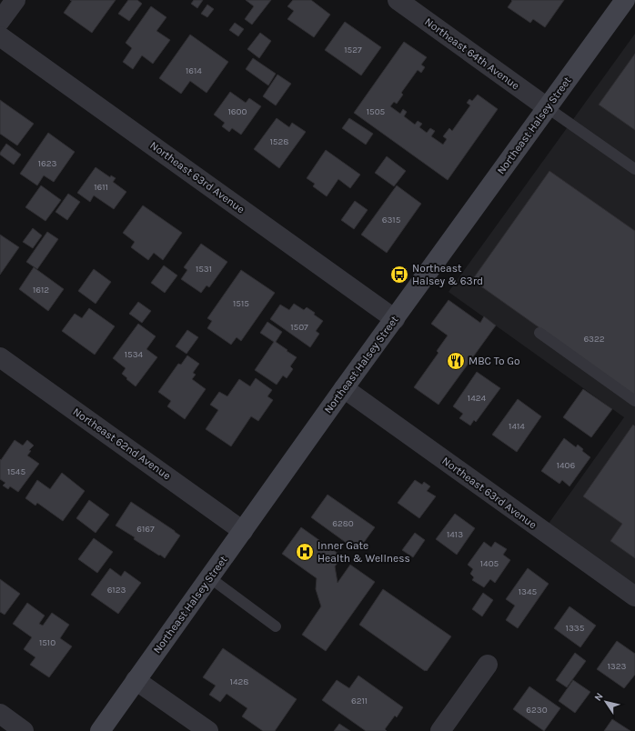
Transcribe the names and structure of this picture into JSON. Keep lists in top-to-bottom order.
{
  "streets": {
    "main road": ["Northeast Halsey Street"],
    "street": ["Northeast 64th Avenue", "Northeast 63rd Avenue", "Northeast 62nd Avenue"]
  },
  "crossings": [
    ["Northeast 64th Avenue", "Northeast Halsey Street"],
    ["Northeast Halsey Street", "Northeast 63rd Avenue"],
    ["Northeast Halsey Street", "Northeast 62nd Avenue"]
  ],
  "places": {
    "bus stop": ["Northeast Halsey & 63rd"],
    "restaurant": ["MBC To Go"],
    "hospital": ["Inner Gate Health & Wellness"]
  },
  "house_numbers": [
    "1527",
    "1614",
    "1600",
    "1505",
    "1528",
    "1623",
    "1611",
    "6315",
    "1531",
    "1612",
    "1515",
    "1507",
    "6322",
    "1534",
    "1424",
    "1414",
    "1406",
    "1545",
    "6280",
    "6167",
    "1413",
    "1405",
    "6123",
    "1345",
    "1335",
    "1510",
    "1323",
    "1428",
    "6211",
    "6230"
  ],
  "north": "top left"
}
